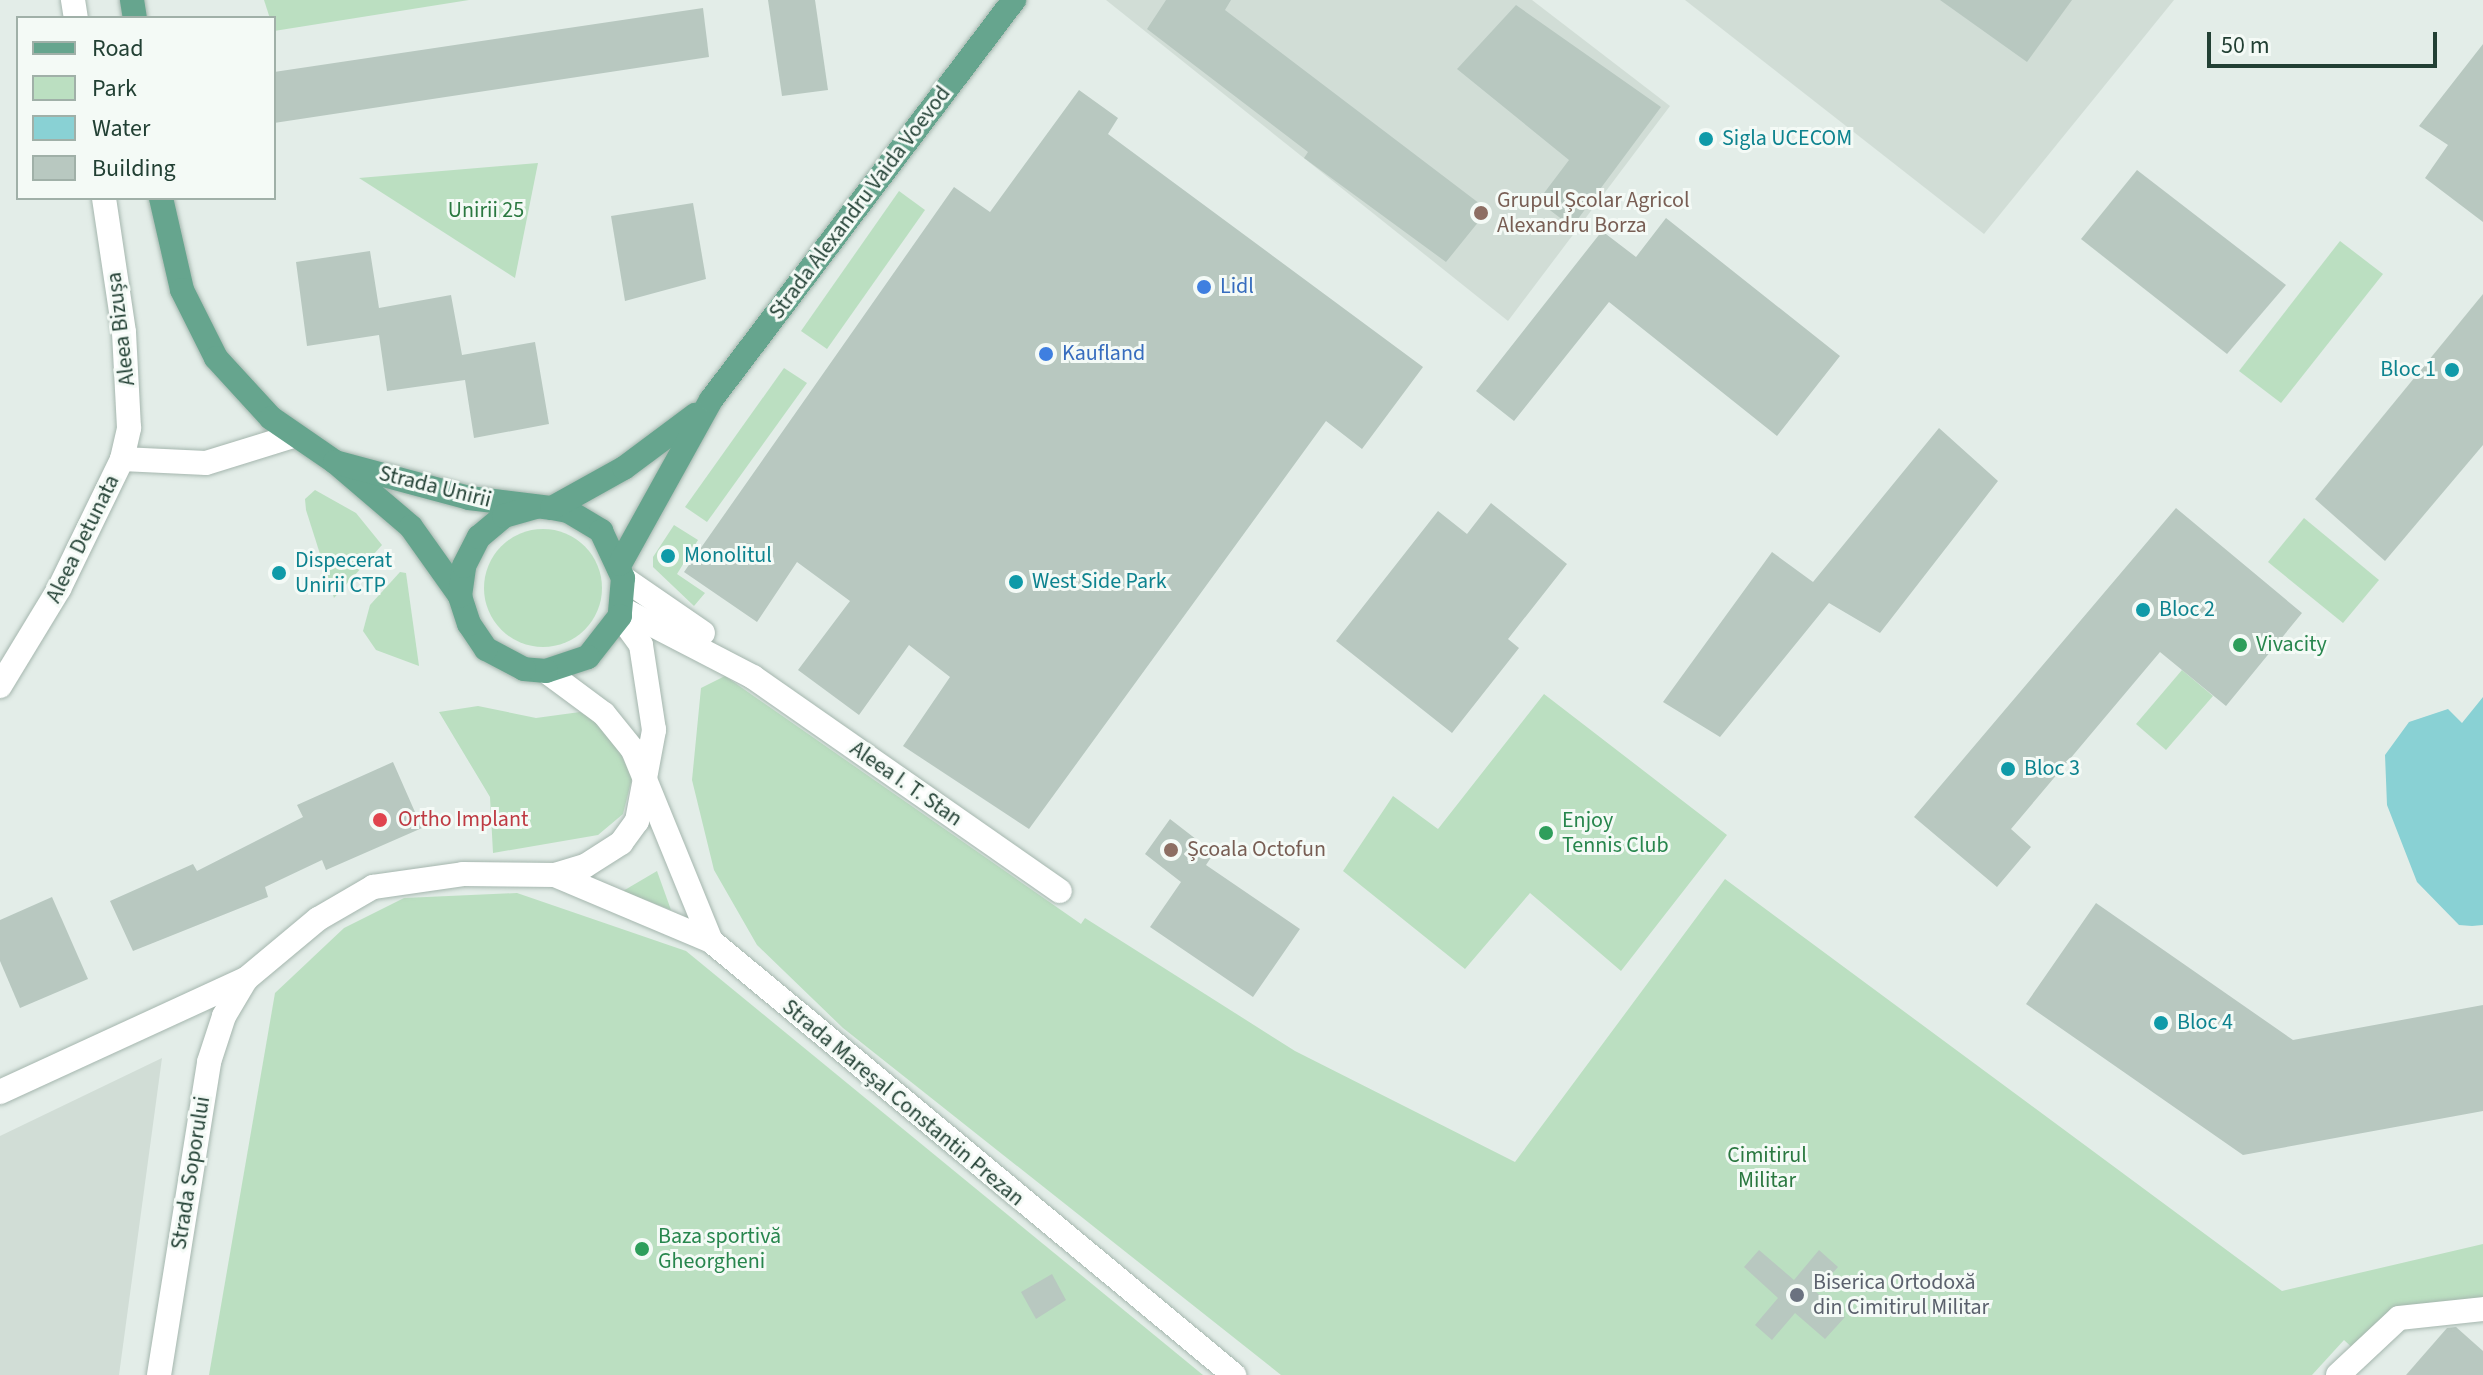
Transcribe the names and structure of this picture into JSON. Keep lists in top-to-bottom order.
{
  "streets": {
    "main road": ["Strada Alexandru Vaida Voevod", "Strada Unirii"],
    "street": [
      "Aleea Bizușa",
      "Aleea Detunata",
      "Aleea I. T. Stan",
      "Strada Mareșal Constantin Prezan",
      "Strada Soporului"
    ]
  },
  "crossings": [
    ["Strada Alexandru Vaida Voevod", "Strada Unirii"],
    ["Strada Alexandru Vaida Voevod", "Aleea I. T. Stan"],
    ["Strada Alexandru Vaida Voevod", "Strada Mareșal Constantin Prezan"],
    ["Aleea Bizușa", "Aleea Detunata"],
    ["Strada Unirii", "Aleea Detunata"],
    ["Strada Unirii", "Aleea I. T. Stan"],
    ["Strada Unirii", "Strada Mareșal Constantin Prezan"],
    ["Aleea I. T. Stan", "Strada Mareșal Constantin Prezan"]
  ],
  "parks": ["Unirii 25", "Cimitirul Militar"],
  "places": [
    "Sigla UCECOM",
    "Grupul Școlar Agricol Alexandru Borza",
    "Lidl",
    "Kaufland",
    "Bloc 1",
    "Monolitul",
    "Dispecerat Unirii CTP",
    "West Side Park",
    "Bloc 2",
    "Vivacity",
    "Bloc 3",
    "Ortho Implant",
    "Enjoy Tennis Club",
    "Școala Octofun",
    "Bloc 4",
    "Baza sportivă Gheorgheni",
    "Biserica Ortodoxă din Cimitirul Militar"
  ],
  "legend": [
    "Road",
    "Park",
    "Water",
    "Building"
  ],
  "scale_bar": "50 m"
}
